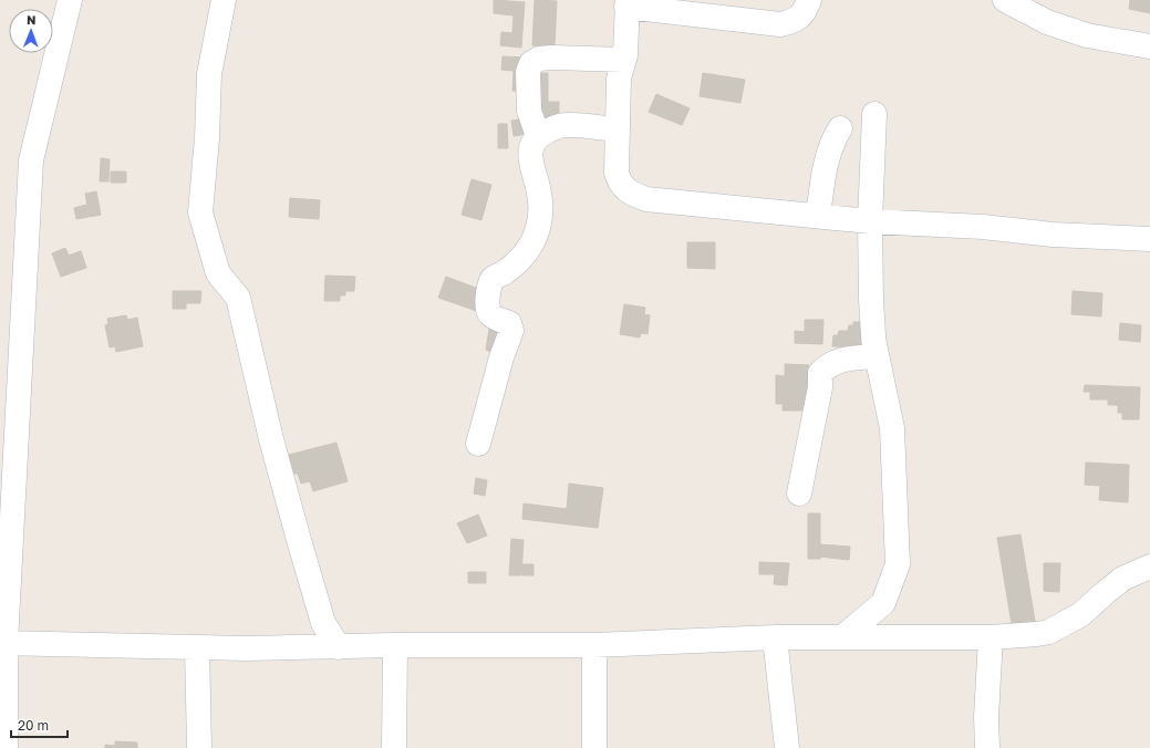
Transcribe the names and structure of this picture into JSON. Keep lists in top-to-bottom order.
{
  "scale_bar": "20 m",
  "north": "top"
}
